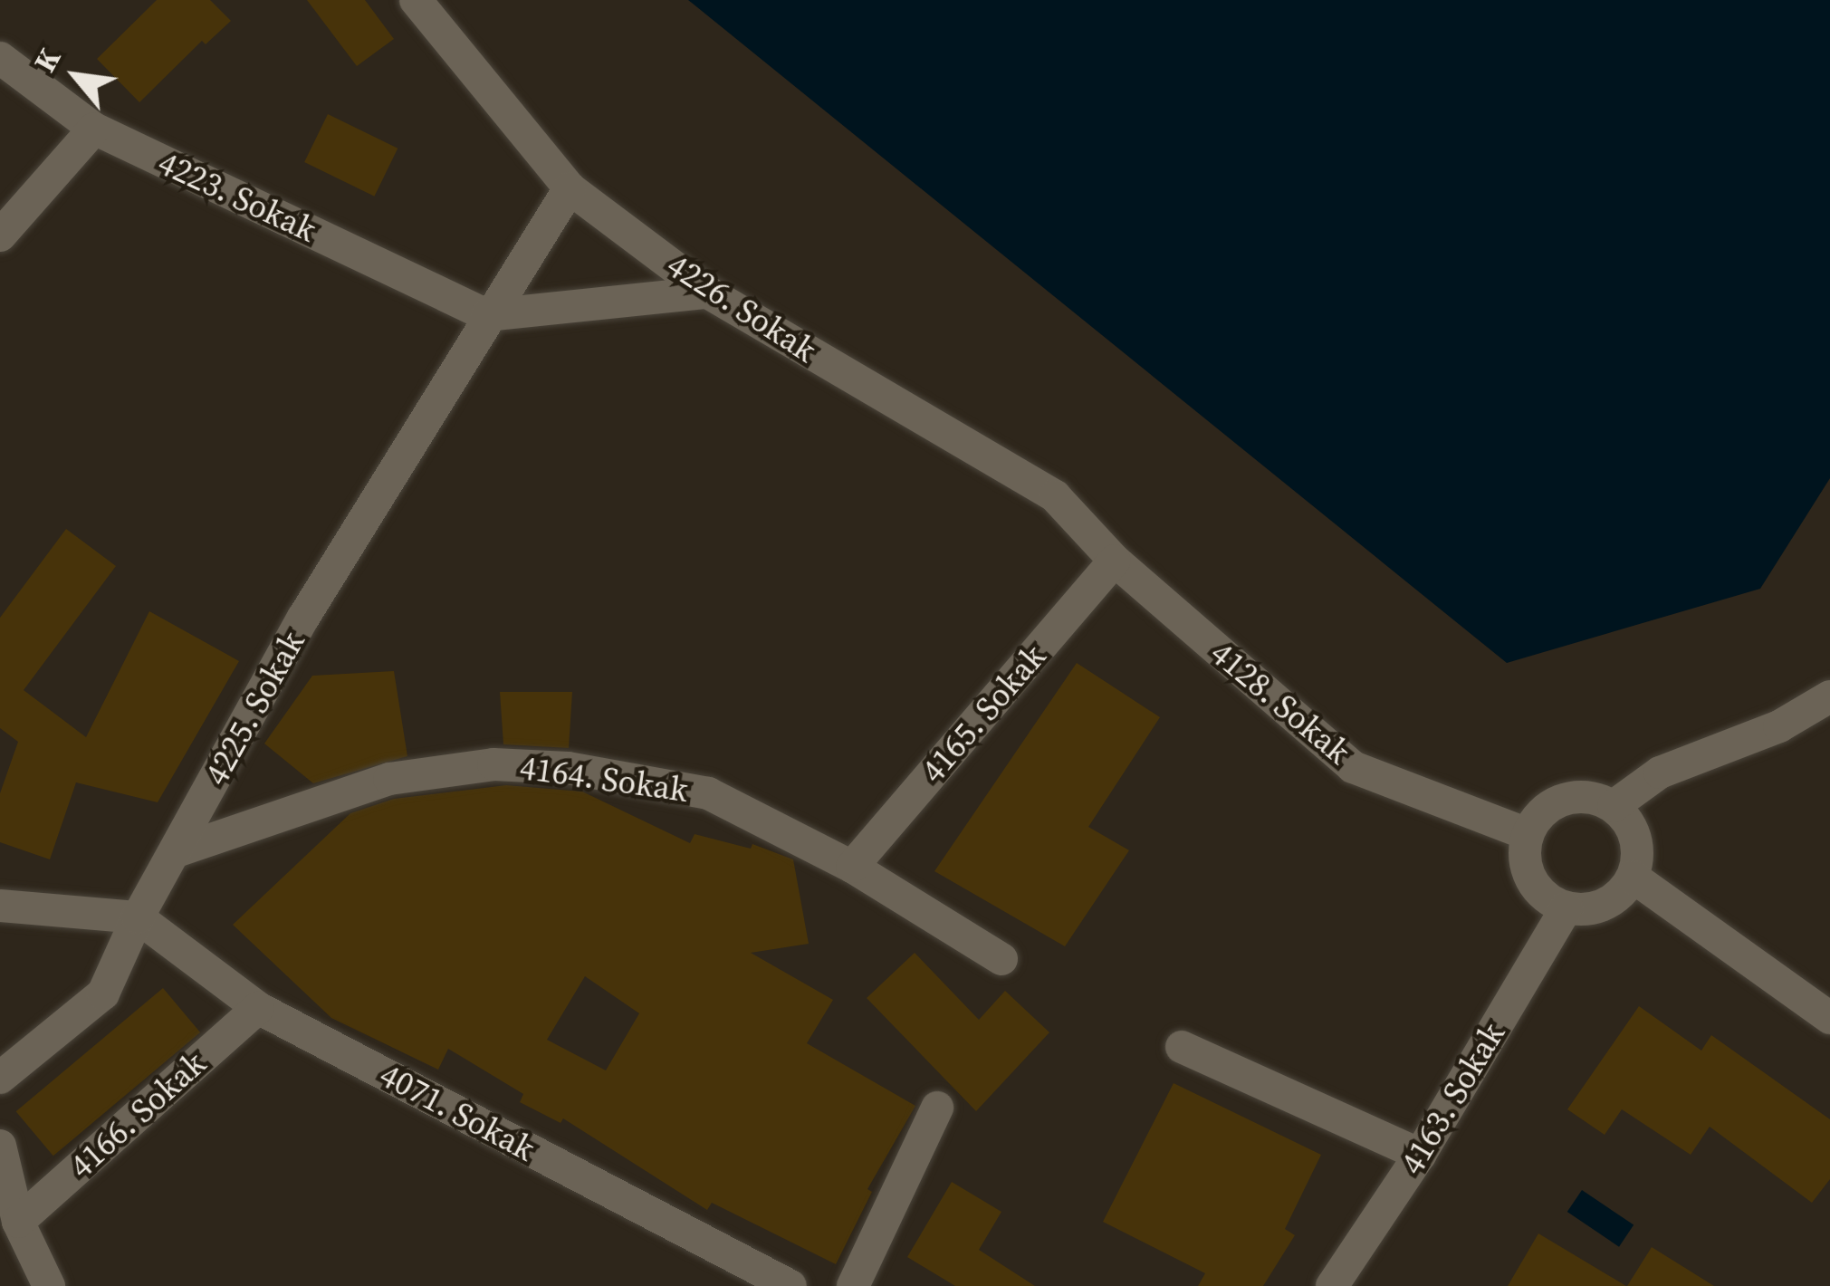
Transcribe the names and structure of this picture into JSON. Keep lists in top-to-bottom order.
{
  "streets": {
    "street": [
      "4223. Sokak",
      "4226. Sokak",
      "4128. Sokak",
      "4225. Sokak",
      "4165. Sokak",
      "4164. Sokak",
      "4163. Sokak",
      "4071. Sokak",
      "4166. Sokak"
    ]
  },
  "crossings": [
    ["4223. Sokak", "4225. Sokak"],
    ["4226. Sokak", "4128. Sokak"],
    ["4226. Sokak", "4225. Sokak"],
    ["4226. Sokak", "4165. Sokak"],
    ["4128. Sokak", "4165. Sokak"],
    ["4128. Sokak", "4163. Sokak"],
    ["4225. Sokak", "4164. Sokak"],
    ["4225. Sokak", "4071. Sokak"],
    ["4165. Sokak", "4164. Sokak"],
    ["4071. Sokak", "4166. Sokak"]
  ],
  "north": "top left"
}
